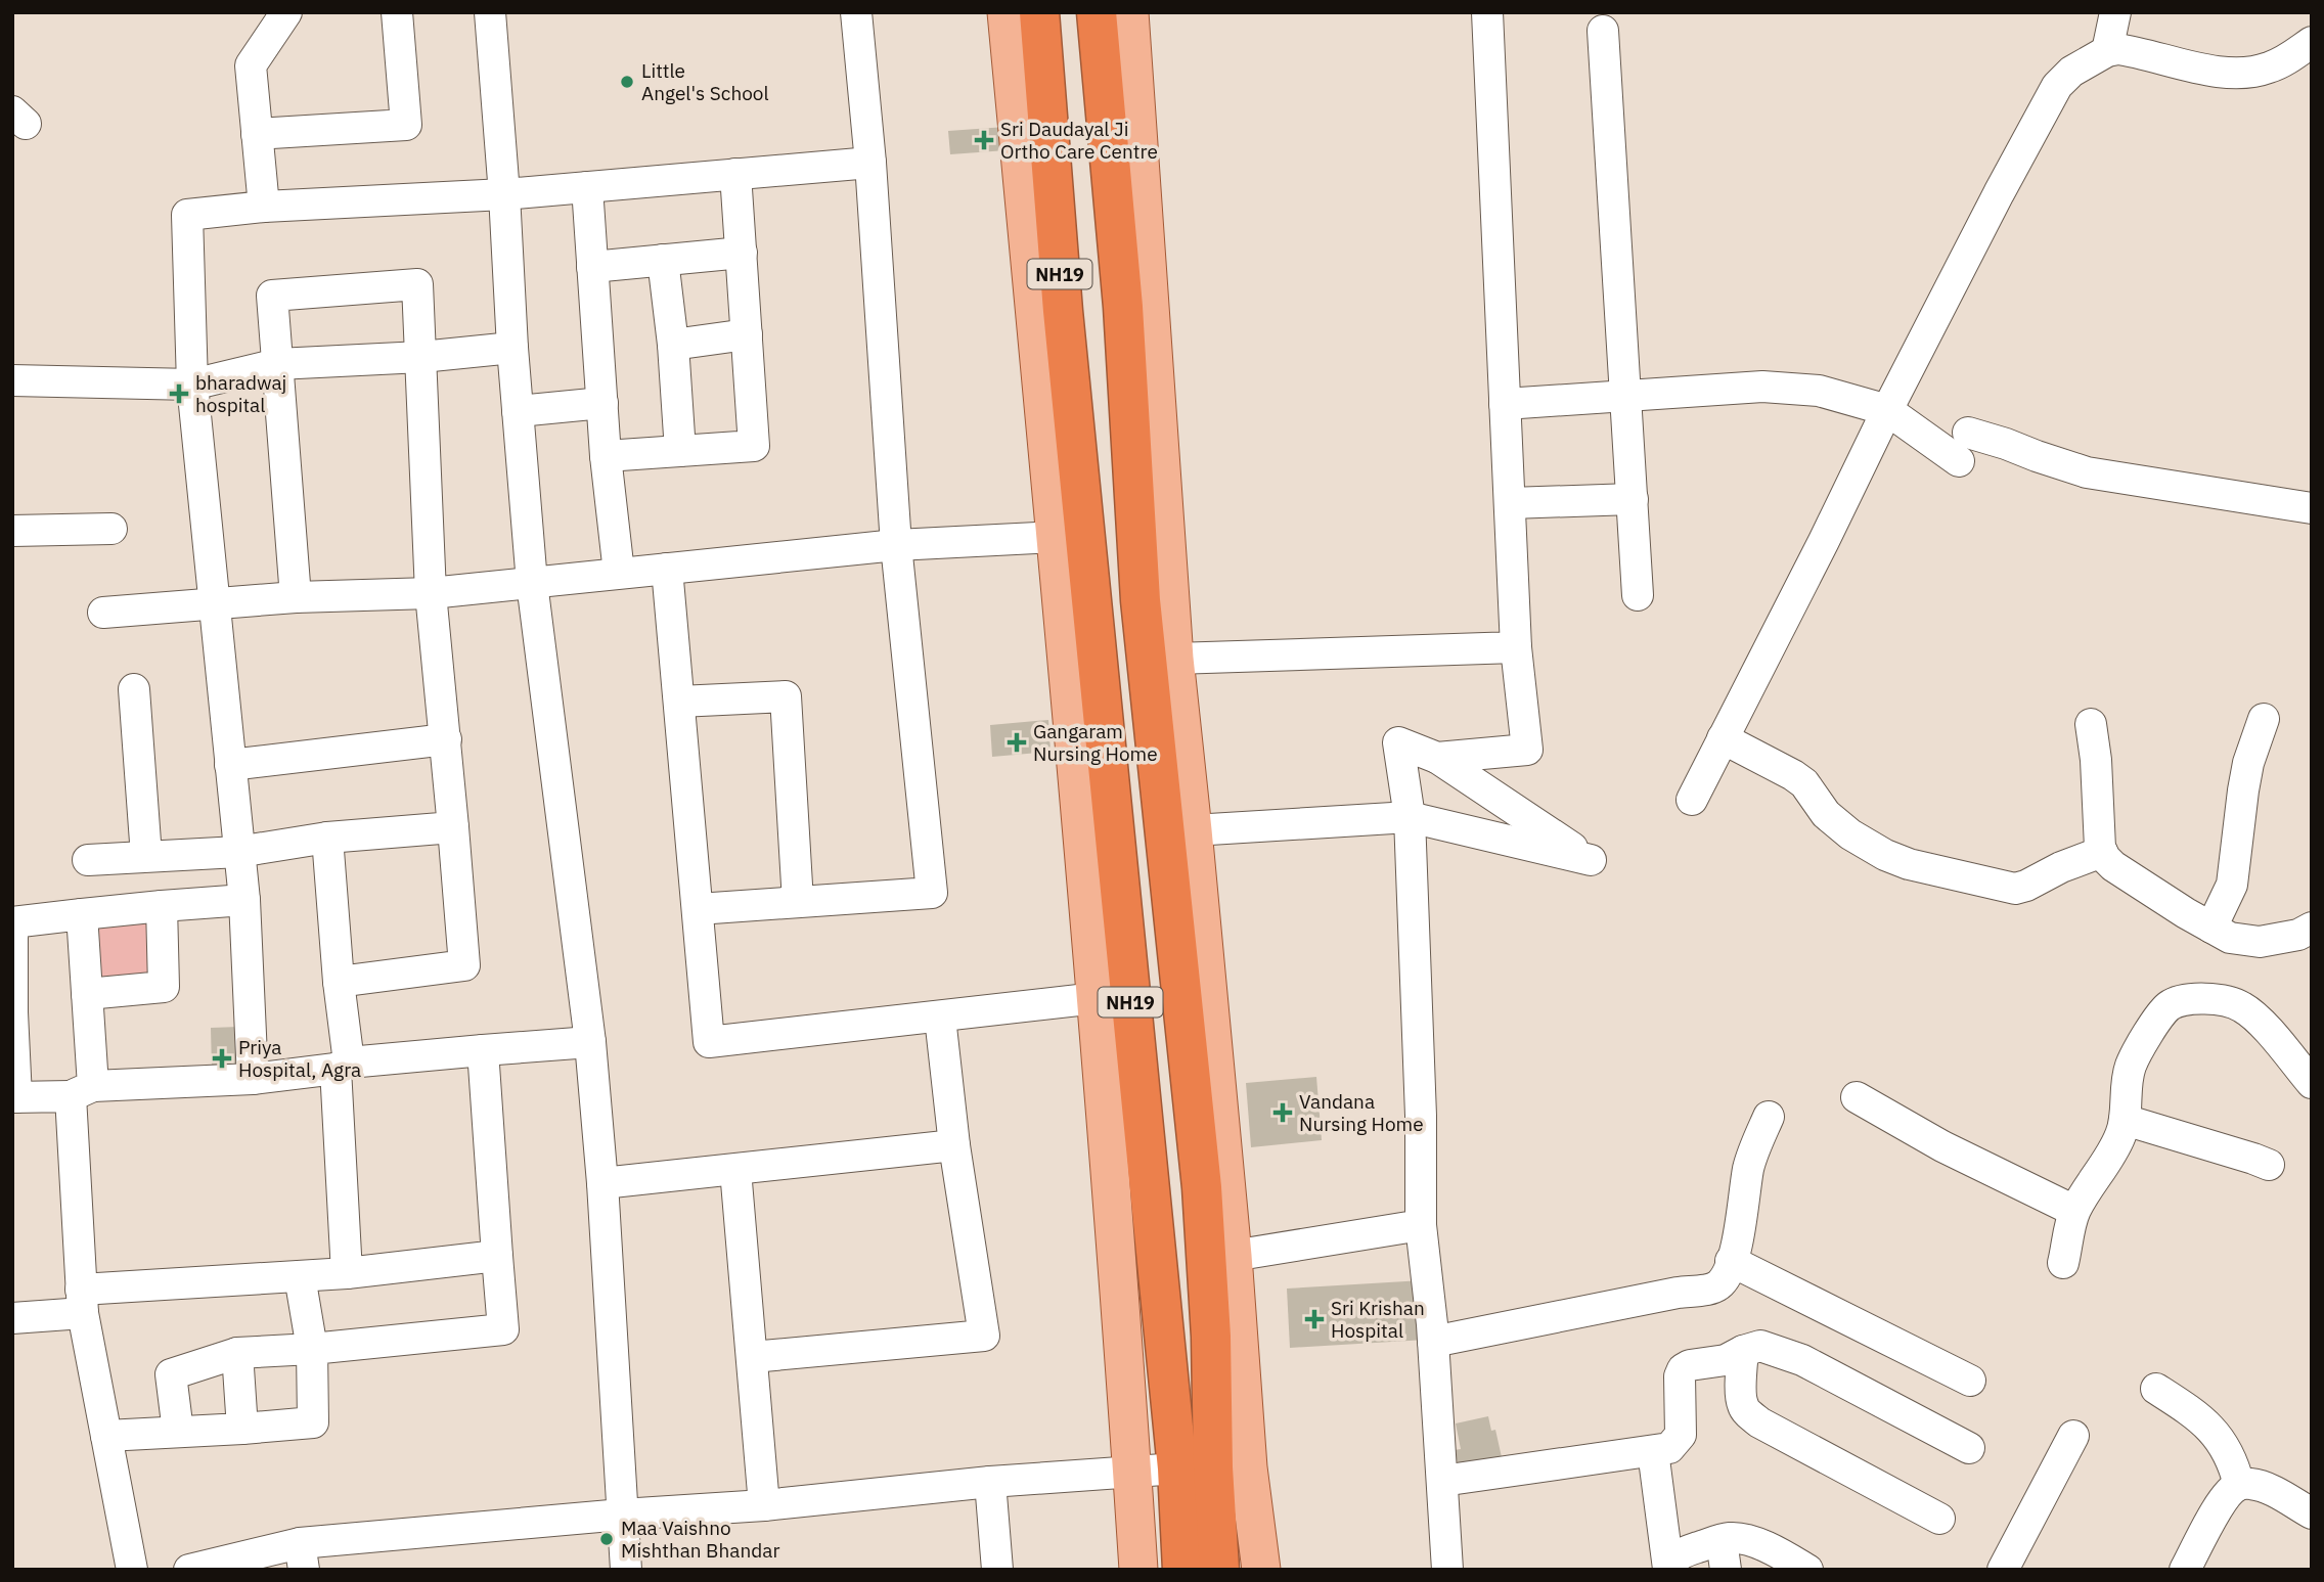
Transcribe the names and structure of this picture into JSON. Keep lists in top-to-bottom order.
{
  "streets": {
    "highway": ["NH19"]
  },
  "places": {
    "other": ["Little Angel's School", "Maa Vaishno Mishthan Bhandar"],
    "health": [
      "Sri Daudayal Ji Ortho Care Centre",
      "bharadwaj hospital",
      "Gangaram Nursing Home",
      "Priya Hospital, Agra",
      "Vandana Nursing Home",
      "Sri Krishan Hospital"
    ]
  }
}
